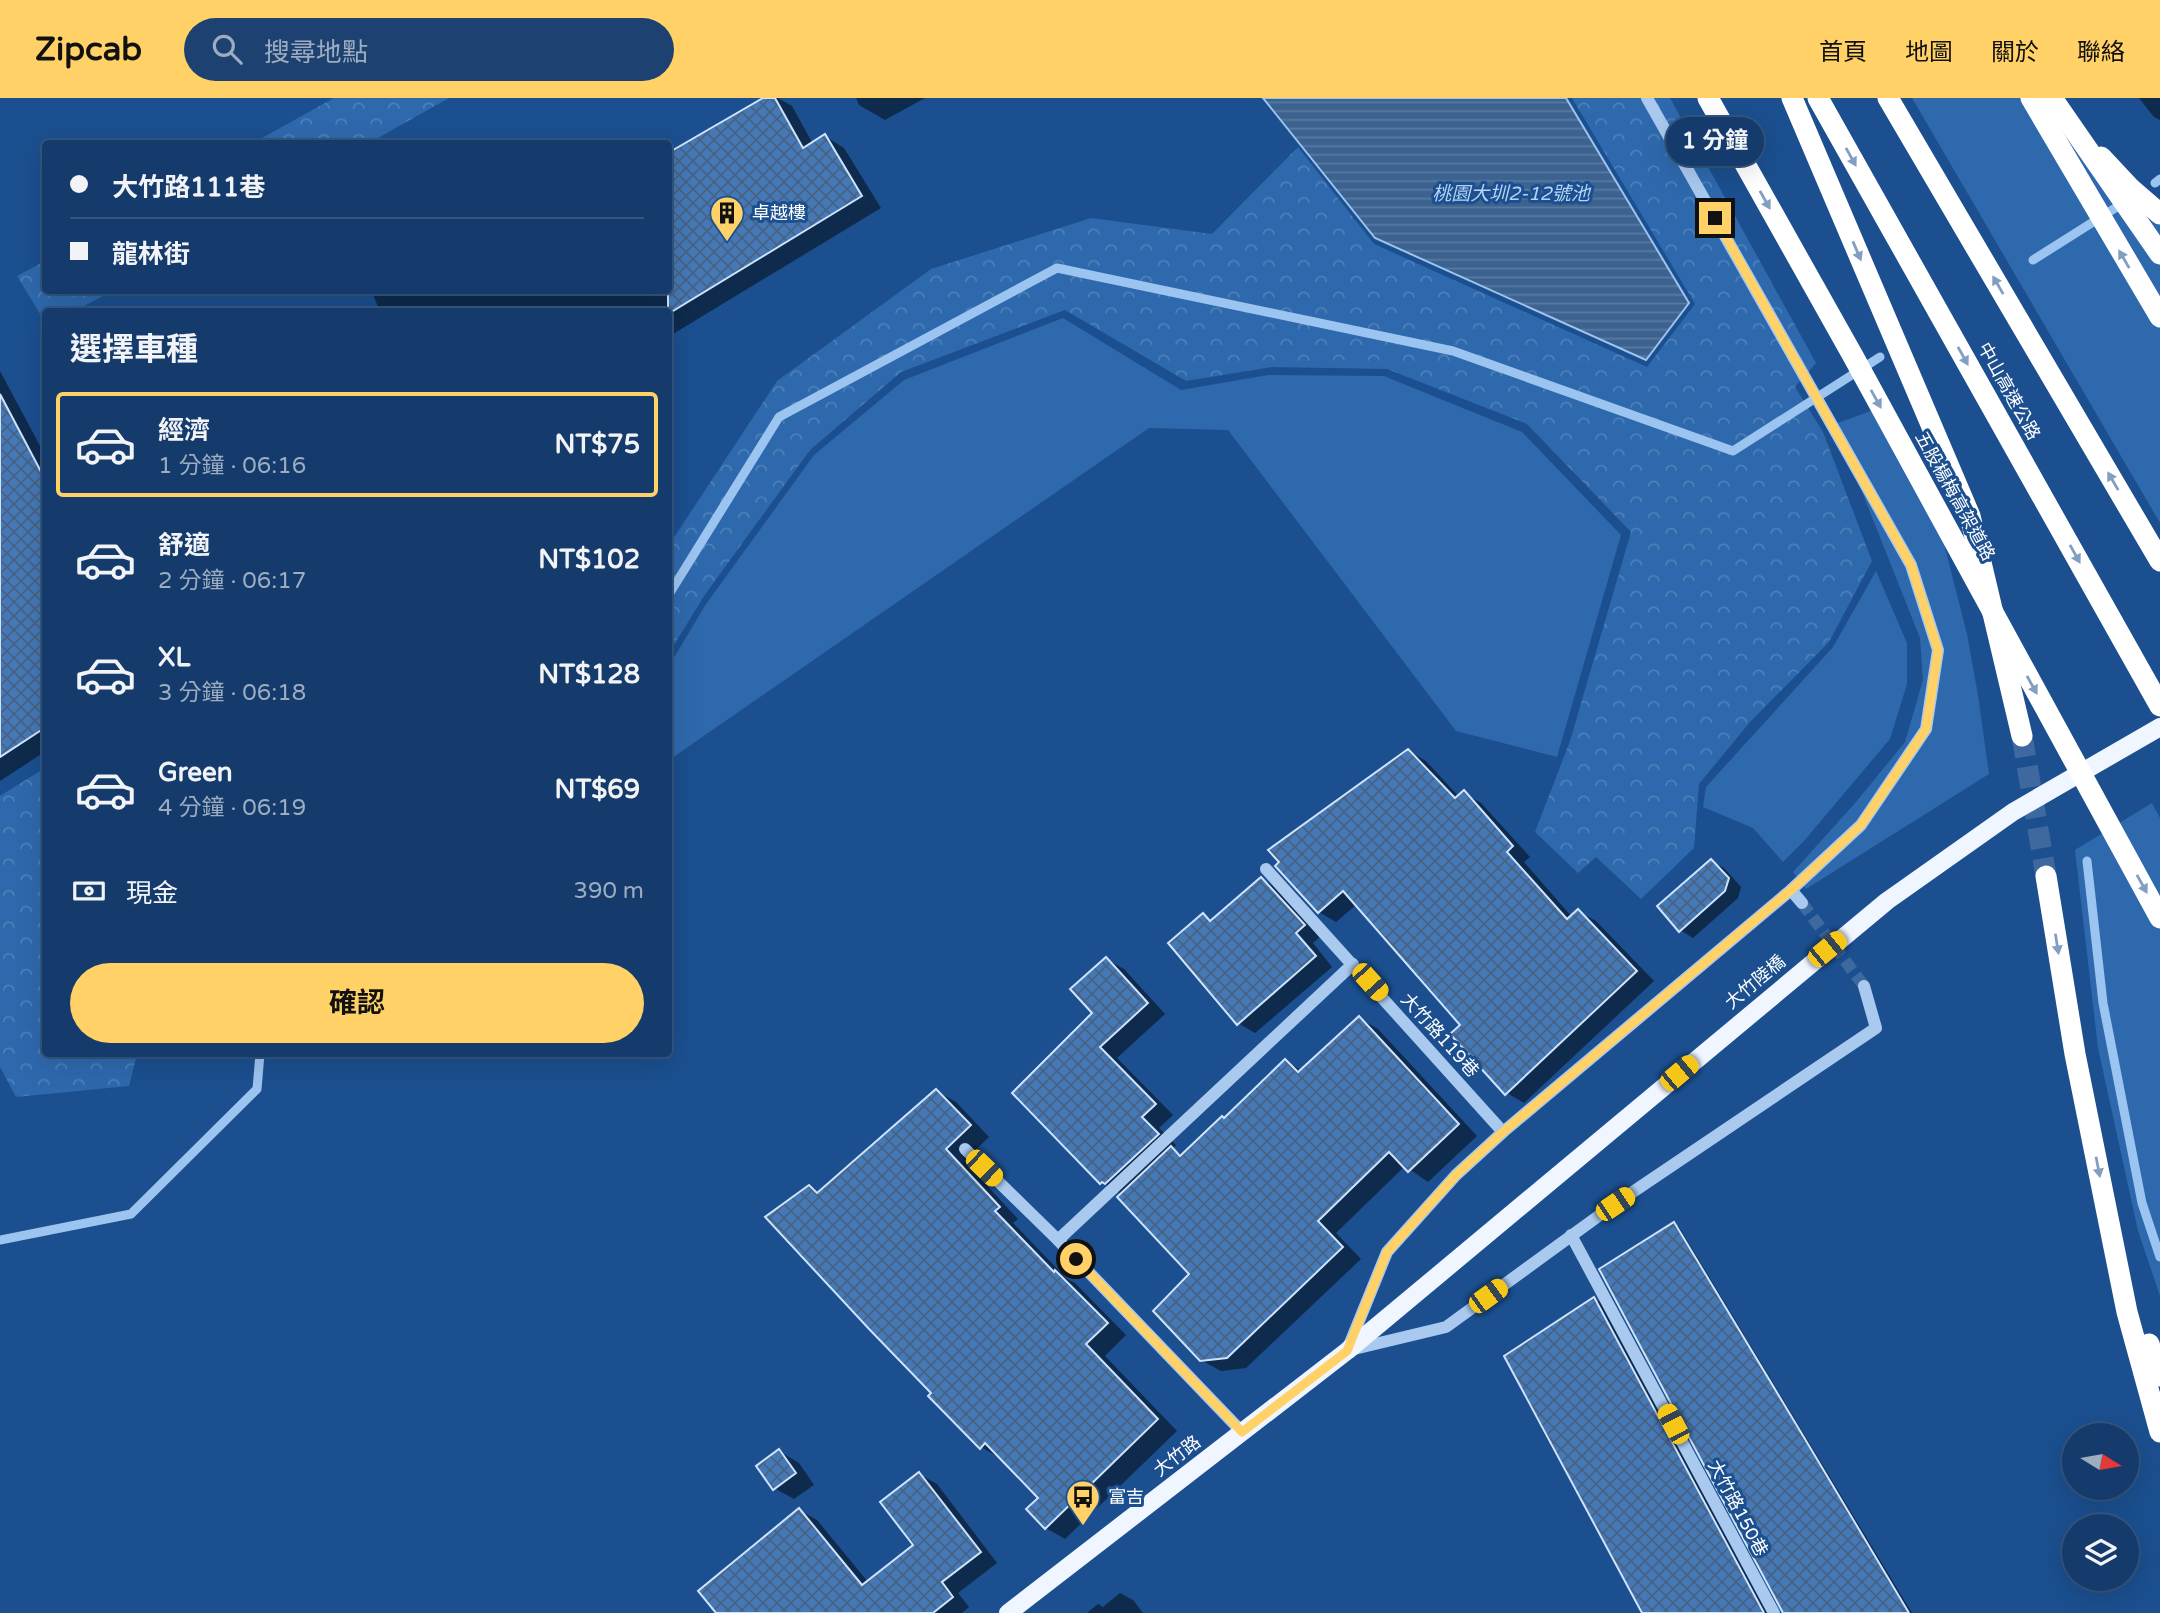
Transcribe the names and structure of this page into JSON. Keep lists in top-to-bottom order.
{
  "streets": {
    "highway": ["中山高速公路", "五股楊梅高架道路"],
    "main road": ["大竹陸橋", "大竹路"],
    "street": ["大竹路119巷", "大竹路150巷"]
  },
  "crossings": [
    ["大竹陸橋", "大竹路"]
  ],
  "water": ["桃園大圳2-12號池"],
  "places": {
    "building": ["卓越樓"],
    "bus stop": ["富吉"]
  },
  "north": "right",
  "page": {
    "header": "Zipcab",
    "search": "搜尋地點",
    "nav": [
      "首頁",
      "地圖",
      "關於",
      "聯絡"
    ],
    "bubble": "1 分鐘",
    "banner": ["大竹路111巷", "龍林街"],
    "heading": "選擇車種",
    "list": [
      {
        "name": "經濟",
        "note": "1 分鐘 · 06:16",
        "value": "NT$75"
      },
      {
        "name": "舒適",
        "note": "2 分鐘 · 06:17",
        "value": "NT$102"
      },
      {
        "name": "XL",
        "note": "3 分鐘 · 06:18",
        "value": "NT$128"
      },
      {
        "name": "Green",
        "note": "4 分鐘 · 06:19",
        "value": "NT$69"
      }
    ],
    "pay": ["現金", "390 m"],
    "buttons": "確認"
  }
}
